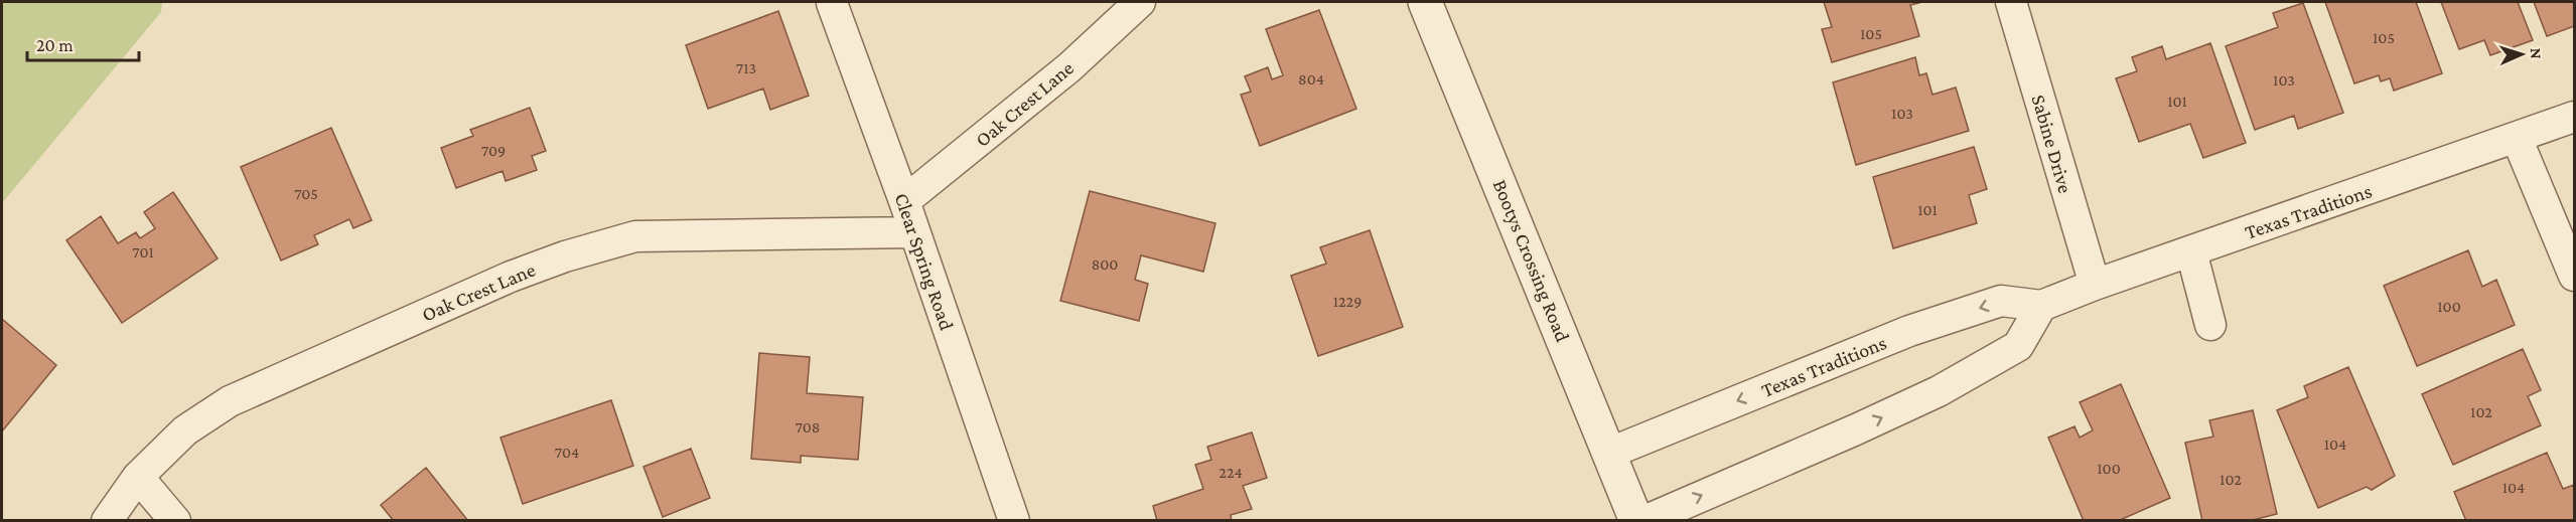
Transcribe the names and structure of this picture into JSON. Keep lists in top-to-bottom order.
{
  "streets": {
    "street": [
      "Oak Crest Lane",
      "Sabine Drive",
      "Texas Traditions",
      "Bootys Crossing Road",
      "Clear Spring Road"
    ]
  },
  "crossings": [
    ["Oak Crest Lane", "Clear Spring Road"],
    ["Sabine Drive", "Texas Traditions"],
    ["Texas Traditions", "Bootys Crossing Road"]
  ],
  "house_numbers": [
    "105",
    "105",
    "713",
    "804",
    "103",
    "101",
    "103",
    "709",
    "705",
    "101",
    "701",
    "800",
    "1229",
    "100",
    "102",
    "708",
    "104",
    "704",
    "100",
    "224",
    "102",
    "104"
  ],
  "scale_bar": "20 m",
  "north": "right"
}
